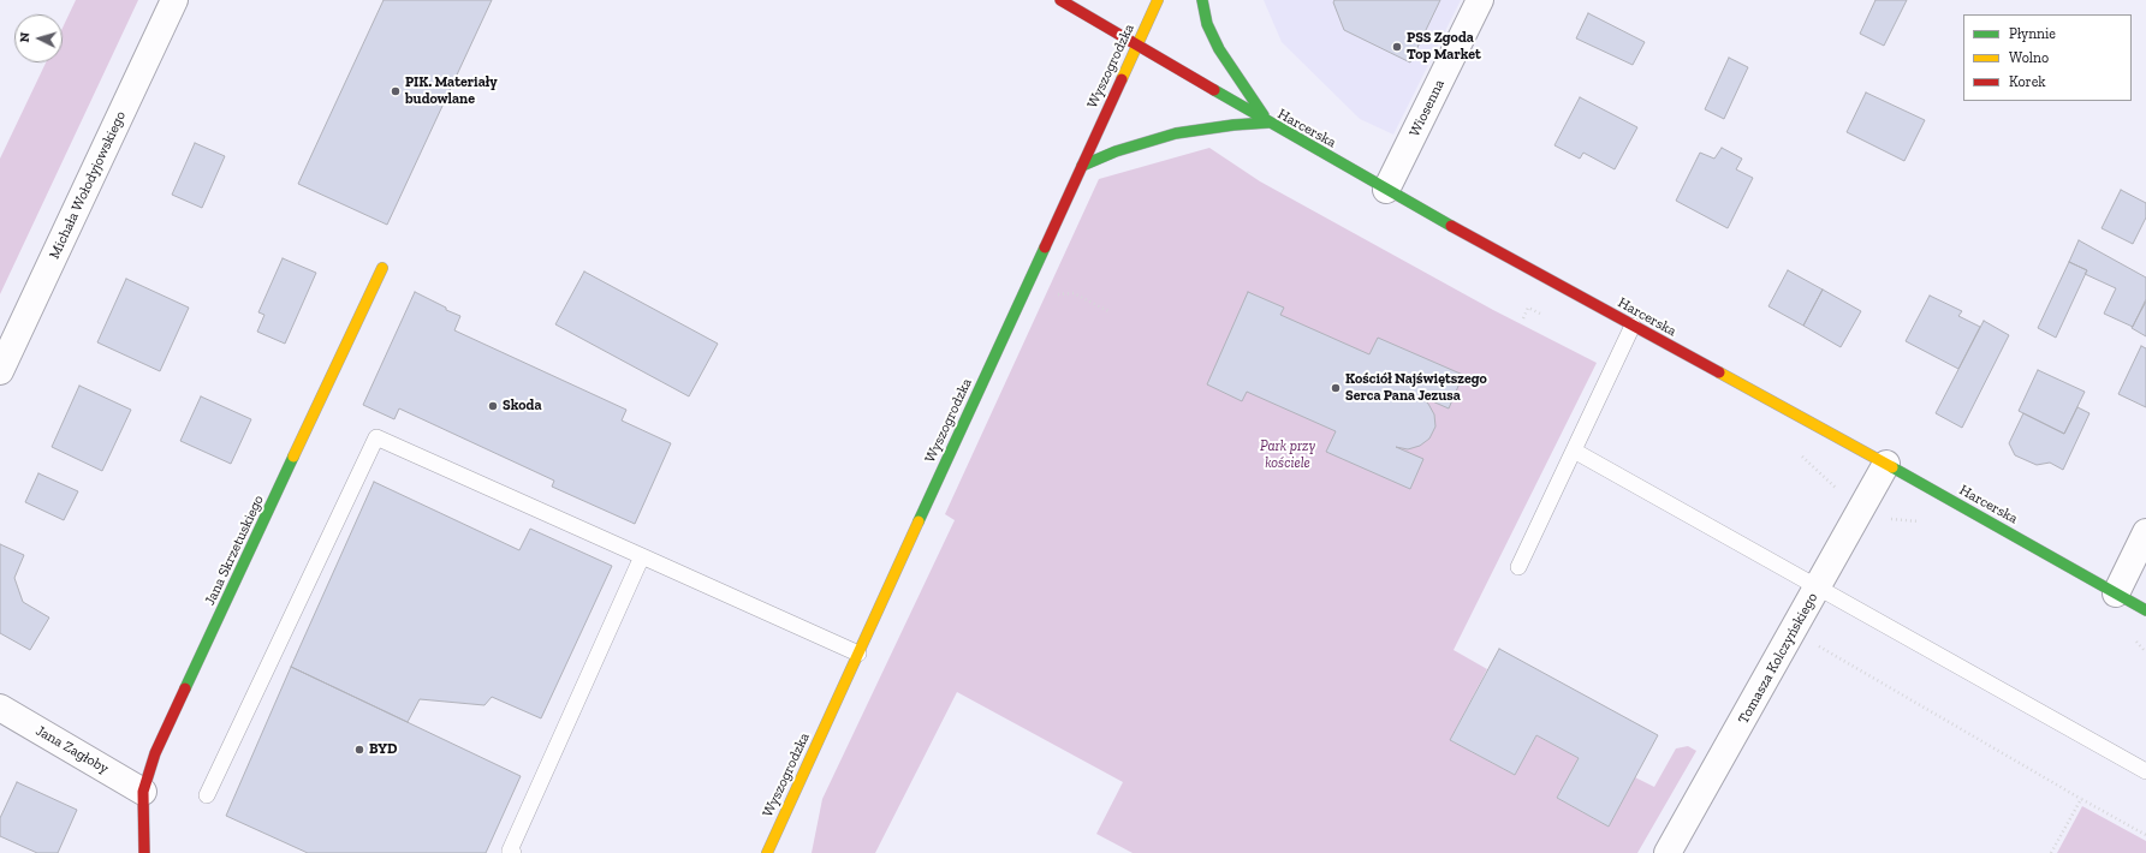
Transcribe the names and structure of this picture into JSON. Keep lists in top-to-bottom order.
{
  "streets": {
    "street": [
      "Wyszogrodzka",
      "Wiosenna",
      "Harcerska",
      "Michała Wołodyjowskiego",
      "Jana Skrzetuskiego",
      "Tomasza Kolczyńskiego",
      "Jana Zagłoby"
    ]
  },
  "crossings": [
    ["Wyszogrodzka", "Harcerska"],
    ["Wiosenna", "Harcerska"],
    ["Harcerska", "Tomasza Kolczyńskiego"],
    ["Jana Skrzetuskiego", "Jana Zagłoby"]
  ],
  "parks": ["Park przy kościele"],
  "places": [
    "PSS Zgoda Top Market",
    "PIK. Materiały budowlane",
    "Kościół Najświętszego Serca Pana Jezusa",
    "Skoda",
    "BYD"
  ],
  "legend": ["Płynnie", "Wolno", "Korek"],
  "north": "left"
}
